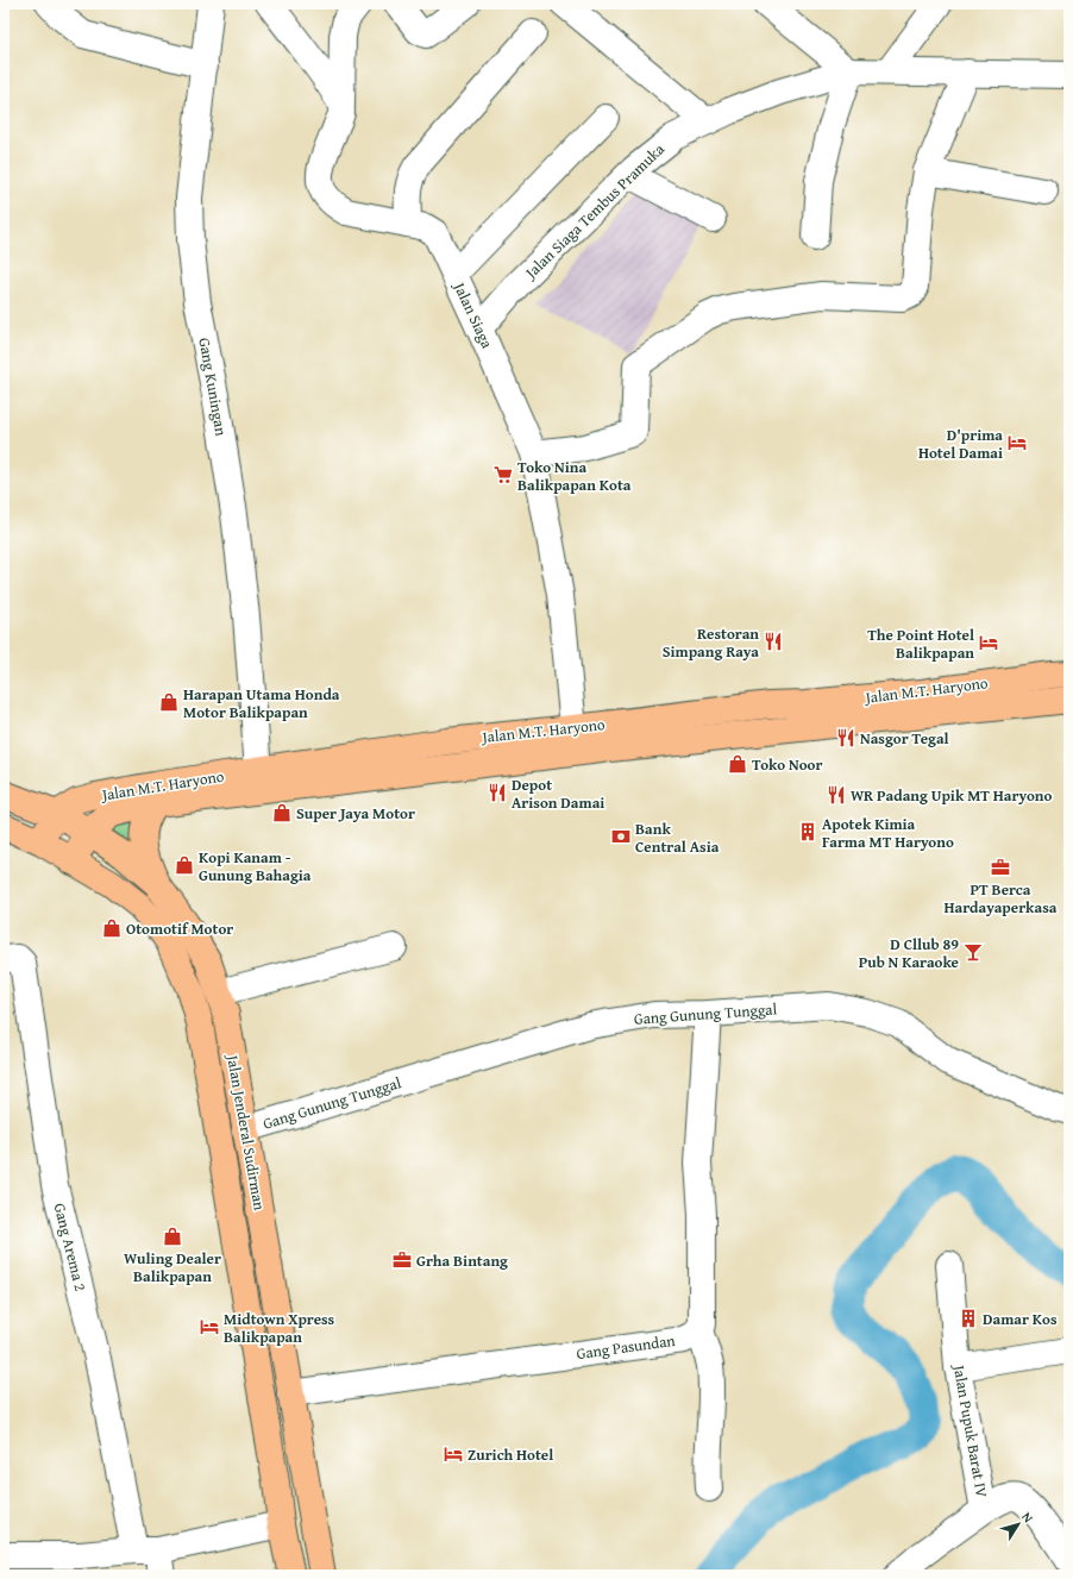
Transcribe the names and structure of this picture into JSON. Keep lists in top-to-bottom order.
{
  "streets": {
    "main road": ["Jalan M.T. Haryono", "Jalan Jenderal Sudirman"],
    "street": [
      "Jalan Siaga Tembus Pramuka",
      "Jalan Siaga",
      "Gang Kuningan",
      "Gang Gunung Tunggal",
      "Gang Arema 2",
      "Gang Pasundan",
      "Jalan Pupuk Barat IV"
    ]
  },
  "crossings": [
    ["Jalan Siaga Tembus Pramuka", "Jalan Siaga"],
    ["Jalan Siaga", "Jalan M.T. Haryono"],
    ["Gang Kuningan", "Jalan M.T. Haryono"],
    ["Jalan M.T. Haryono", "Jalan Jenderal Sudirman"],
    ["Gang Gunung Tunggal", "Jalan Jenderal Sudirman"],
    ["Jalan Jenderal Sudirman", "Gang Pasundan"]
  ],
  "places": {
    "hotel": [
      "D'prima Hotel Damai",
      "The Point Hotel Balikpapan",
      "Midtown Xpress Balikpapan",
      "Zurich Hotel"
    ],
    "supermarket": ["Toko Nina Balikpapan Kota"],
    "restaurant": [
      "Restoran Simpang Raya",
      "Nasgor Tegal",
      "Depot Arison Damai",
      "WR Padang Upik MT Haryono"
    ],
    "shop": [
      "Harapan Utama Honda Motor Balikpapan",
      "Toko Noor",
      "Super Jaya Motor",
      "Kopi Kanam - Gunung Bahagia",
      "Otomotif Motor",
      "Wuling Dealer Balikpapan"
    ],
    "building": ["Apotek Kimia Farma MT Haryono", "Damar Kos"],
    "bank": ["Bank Central Asia"],
    "office": ["PT Berca Hardayaperkasa", "Grha Bintang"],
    "bar": ["D Cllub 89 Pub N Karaoke"]
  },
  "north": "top right"
}
